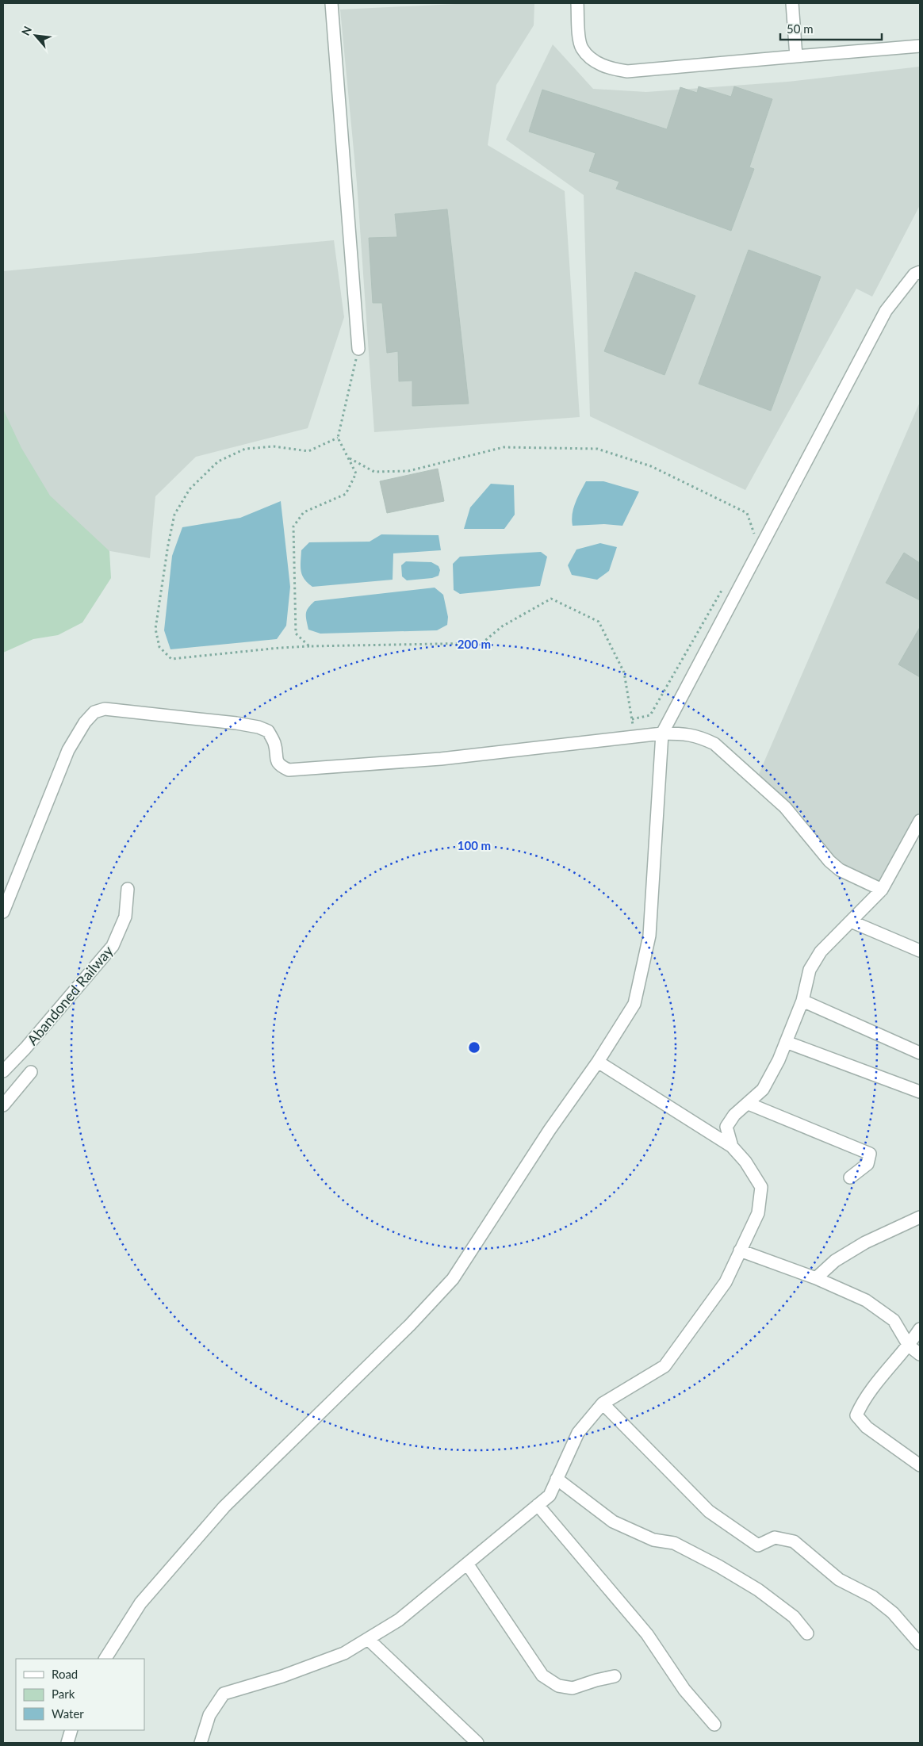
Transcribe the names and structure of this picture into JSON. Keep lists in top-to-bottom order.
{
  "streets": {
    "street": ["Abandoned Railway"]
  },
  "legend": ["Road", "Park", "Water"],
  "scale_bar": "50 m",
  "north": "top left",
  "rings": ["200 m", "100 m"]
}
